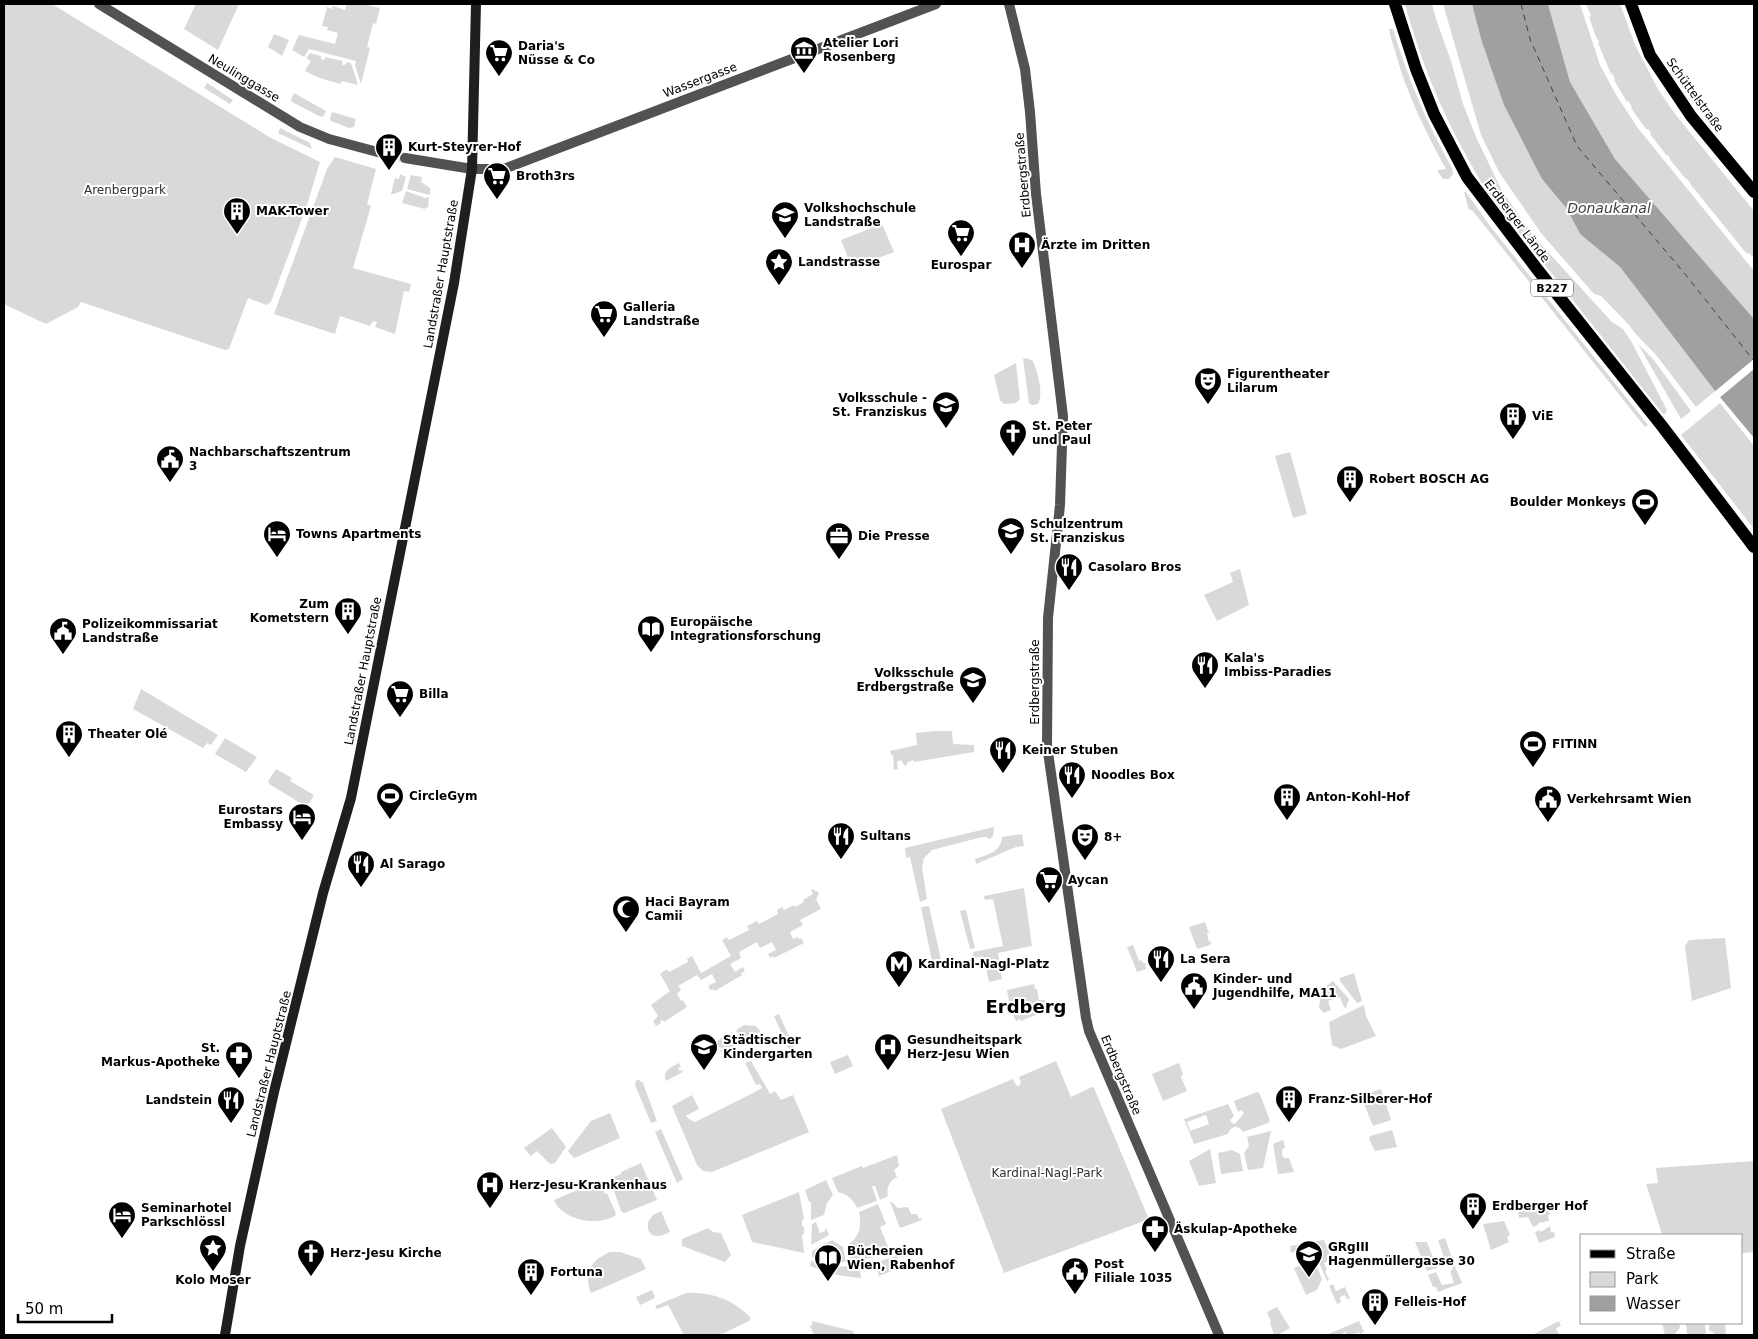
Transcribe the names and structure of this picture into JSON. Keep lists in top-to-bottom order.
{
  "streets": {
    "main road": [
      "Schüttelstraße",
      "Erdberger Lände",
      "Landstraßer Hauptstraße",
      "B227"
    ],
    "street": ["Neulinggasse", "Wassergasse", "Erdbergstraße"]
  },
  "crossings": [
    ["Wassergasse", "Landstraßer Hauptstraße"]
  ],
  "districts": ["Erdberg"],
  "water": ["Donaukanal"],
  "parks": ["Arenbergpark", "Kardinal-Nagl-Park"],
  "places": {
    "museum": ["Atelier Lori Rosenberg"],
    "supermarket": [
      "Daria's Nüsse & Co",
      "Broth3rs",
      "Eurospar",
      "Galleria Landstraße",
      "Billa",
      "Aycan"
    ],
    "building": [
      "Kurt-Steyrer-Hof",
      "MAK-Tower",
      "ViE",
      "Robert BOSCH AG",
      "Zum Kometstern",
      "Theater Olé",
      "Anton-Kohl-Hof",
      "Franz-Silberer-Hof",
      "Erdberger Hof",
      "Fortuna",
      "Felleis-Hof"
    ],
    "school or university": [
      "Volkshochschule Landstraße",
      "Volksschule - St. Franziskus",
      "Schulzentrum St. Franziskus",
      "Volksschule Erdbergstraße",
      "Städtischer Kindergarten",
      "GRgIII Hagenmüllergasse 30"
    ],
    "hospital": ["Ärzte im Dritten", "Gesundheitspark Herz-Jesu Wien", "Herz-Jesu-Krankenhaus"],
    "place": ["Landstrasse", "Kolo Moser"],
    "theatre": ["Figurentheater Lilarum", "8+"],
    "church": ["St. Peter und Paul", "Herz-Jesu Kirche"],
    "public building": [
      "Nachbarschaftszentrum 3",
      "Polizeikommissariat Landstraße",
      "Verkehrsamt Wien",
      "Kinder- und Jugendhilfe, MA11",
      "Post Filiale 1035"
    ],
    "sports": ["Boulder Monkeys", "FITINN", "CircleGym"],
    "hotel": ["Towns Apartments", "Eurostars Embassy", "Seminarhotel Parkschlössl"],
    "office": ["Die Presse"],
    "restaurant": [
      "Casolaro Bros",
      "Kala's Imbiss-Paradies",
      "Keiner Stuben",
      "Noodles Box",
      "Sultans",
      "Al Sarago",
      "La Sera",
      "Landstein"
    ],
    "library": ["Europäische Integrationsforschung", "Büchereien Wien, Rabenhof"],
    "mosque": ["Haci Bayram Camii"],
    "metro station": ["Kardinal-Nagl-Platz"],
    "pharmacy": ["St. Markus-Apotheke", "Äskulap-Apotheke"]
  },
  "legend": ["Straße", "Park", "Wasser"],
  "scale_bar": "50 m"
}
